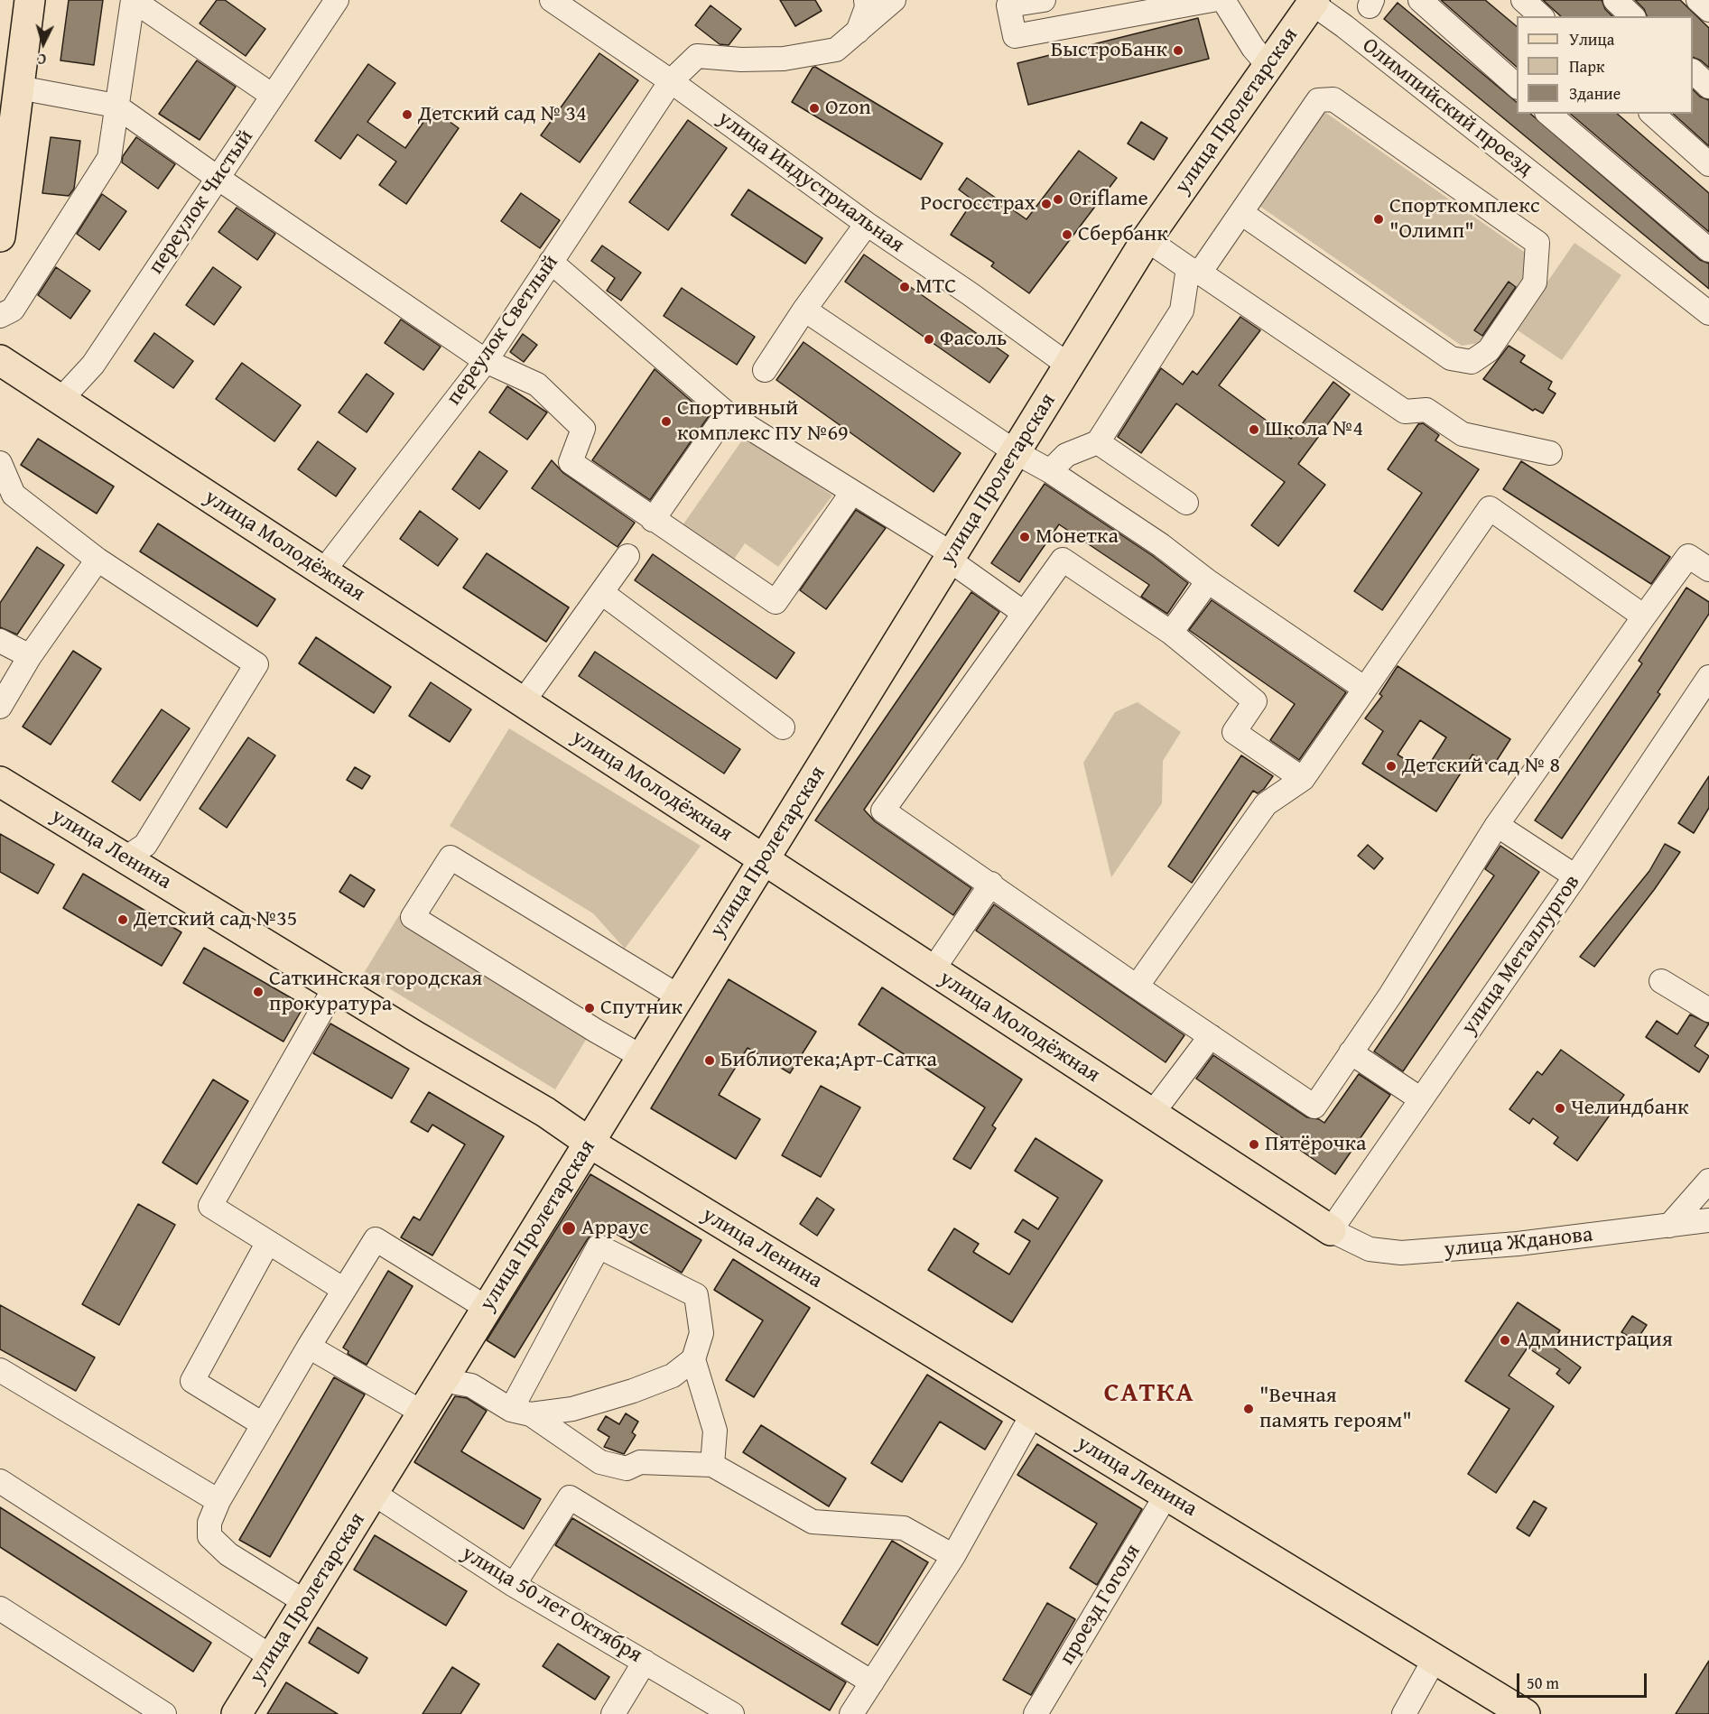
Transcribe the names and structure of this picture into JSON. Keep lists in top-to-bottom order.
{
  "streets": {
    "main road": ["улица Пролетарская", "улица Молодёжная", "улица Ленина"],
    "street": [
      "Олимпийский проезд",
      "улица Индустриальная",
      "переулок Чистый",
      "переулок Светлый",
      "улица Металлургов",
      "улица Жданова",
      "улица 50 лет Октября",
      "проезд Гоголя"
    ]
  },
  "crossings": [
    ["Олимпийский проезд", "улица Пролетарская"],
    ["улица Пролетарская", "улица Индустриальная"],
    ["улица Пролетарская", "улица Молодёжная"],
    ["улица Пролетарская", "улица Ленина"],
    ["улица Пролетарская", "улица 50 лет Октября"],
    ["улица Индустриальная", "переулок Светлый"],
    ["переулок Чистый", "улица Молодёжная"],
    ["переулок Светлый", "улица Молодёжная"],
    ["улица Молодёжная", "улица Металлургов"],
    ["улица Молодёжная", "улица Жданова"],
    ["улица Ленина", "проезд Гоголя"],
    ["улица Металлургов", "улица Жданова"]
  ],
  "districts": ["САТКА"],
  "places": [
    "БыстроБанк",
    "Ozon",
    "Детский сад № 34",
    "Oriflame",
    "Росгосстрах",
    "Спорткомплекс \"Олимп\"",
    "Сбербанк",
    "МТС",
    "Фасоль",
    "Спортивный комплекс ПУ №69",
    "Школа №4",
    "Монетка",
    "Детский сад № 8",
    "Детский сад №35",
    "Саткинская городская прокуратура",
    "Спутник",
    "Библиотека;Арт-Сатка",
    "Челиндбанк",
    "Пятёрочка",
    "Арраус",
    "Администрация",
    "\"Вечная память героям\""
  ],
  "legend": ["Улица", "Парк", "Здание"],
  "scale_bar": "50 m",
  "north": "bottom"
}
